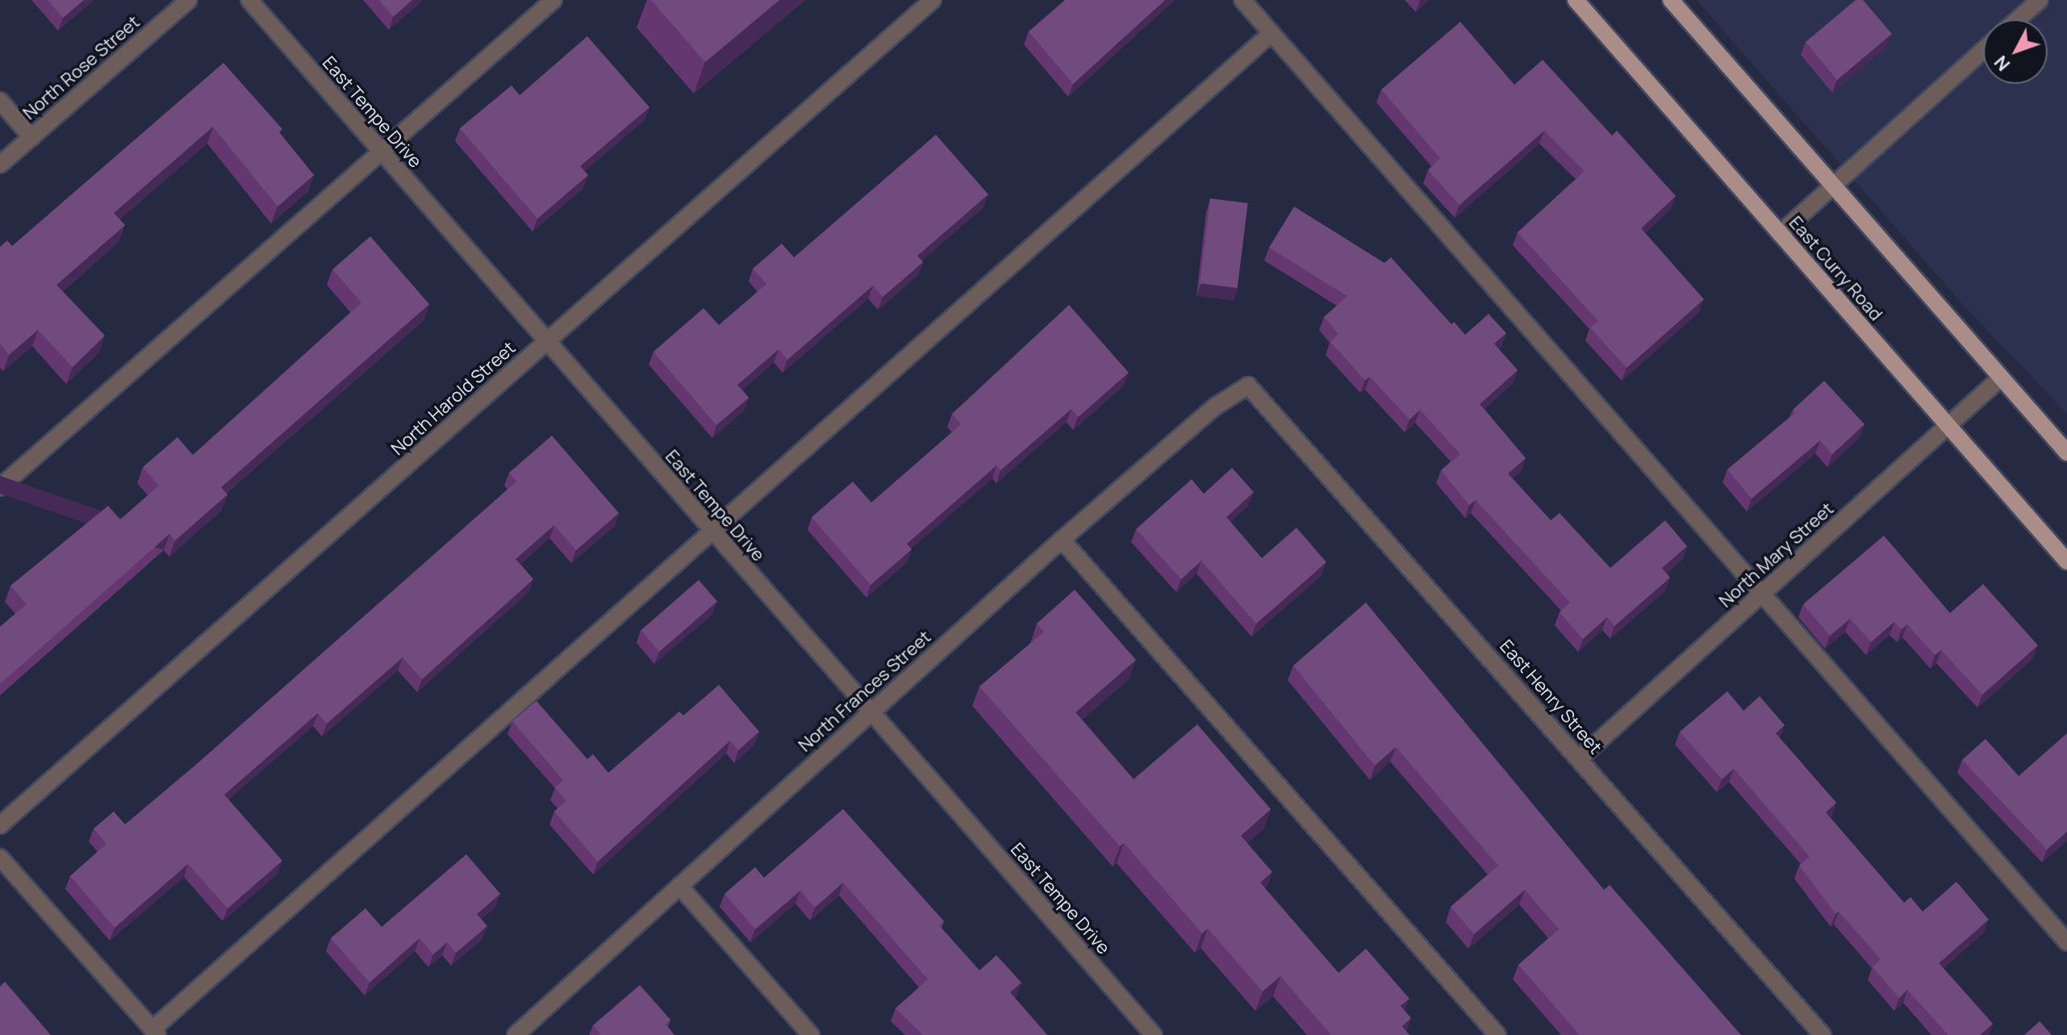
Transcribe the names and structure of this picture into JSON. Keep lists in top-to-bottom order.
{
  "streets": {
    "main road": ["East Curry Road"],
    "street": [
      "North Rose Street",
      "East Tempe Drive",
      "North Harold Street",
      "North Mary Street",
      "North Frances Street",
      "East Henry Street"
    ]
  },
  "crossings": [
    ["East Tempe Drive", "North Harold Street"],
    ["East Tempe Drive", "North Frances Street"],
    ["East Curry Road", "North Mary Street"],
    ["North Mary Street", "East Henry Street"],
    ["North Frances Street", "East Henry Street"]
  ],
  "north": "bottom left"
}
